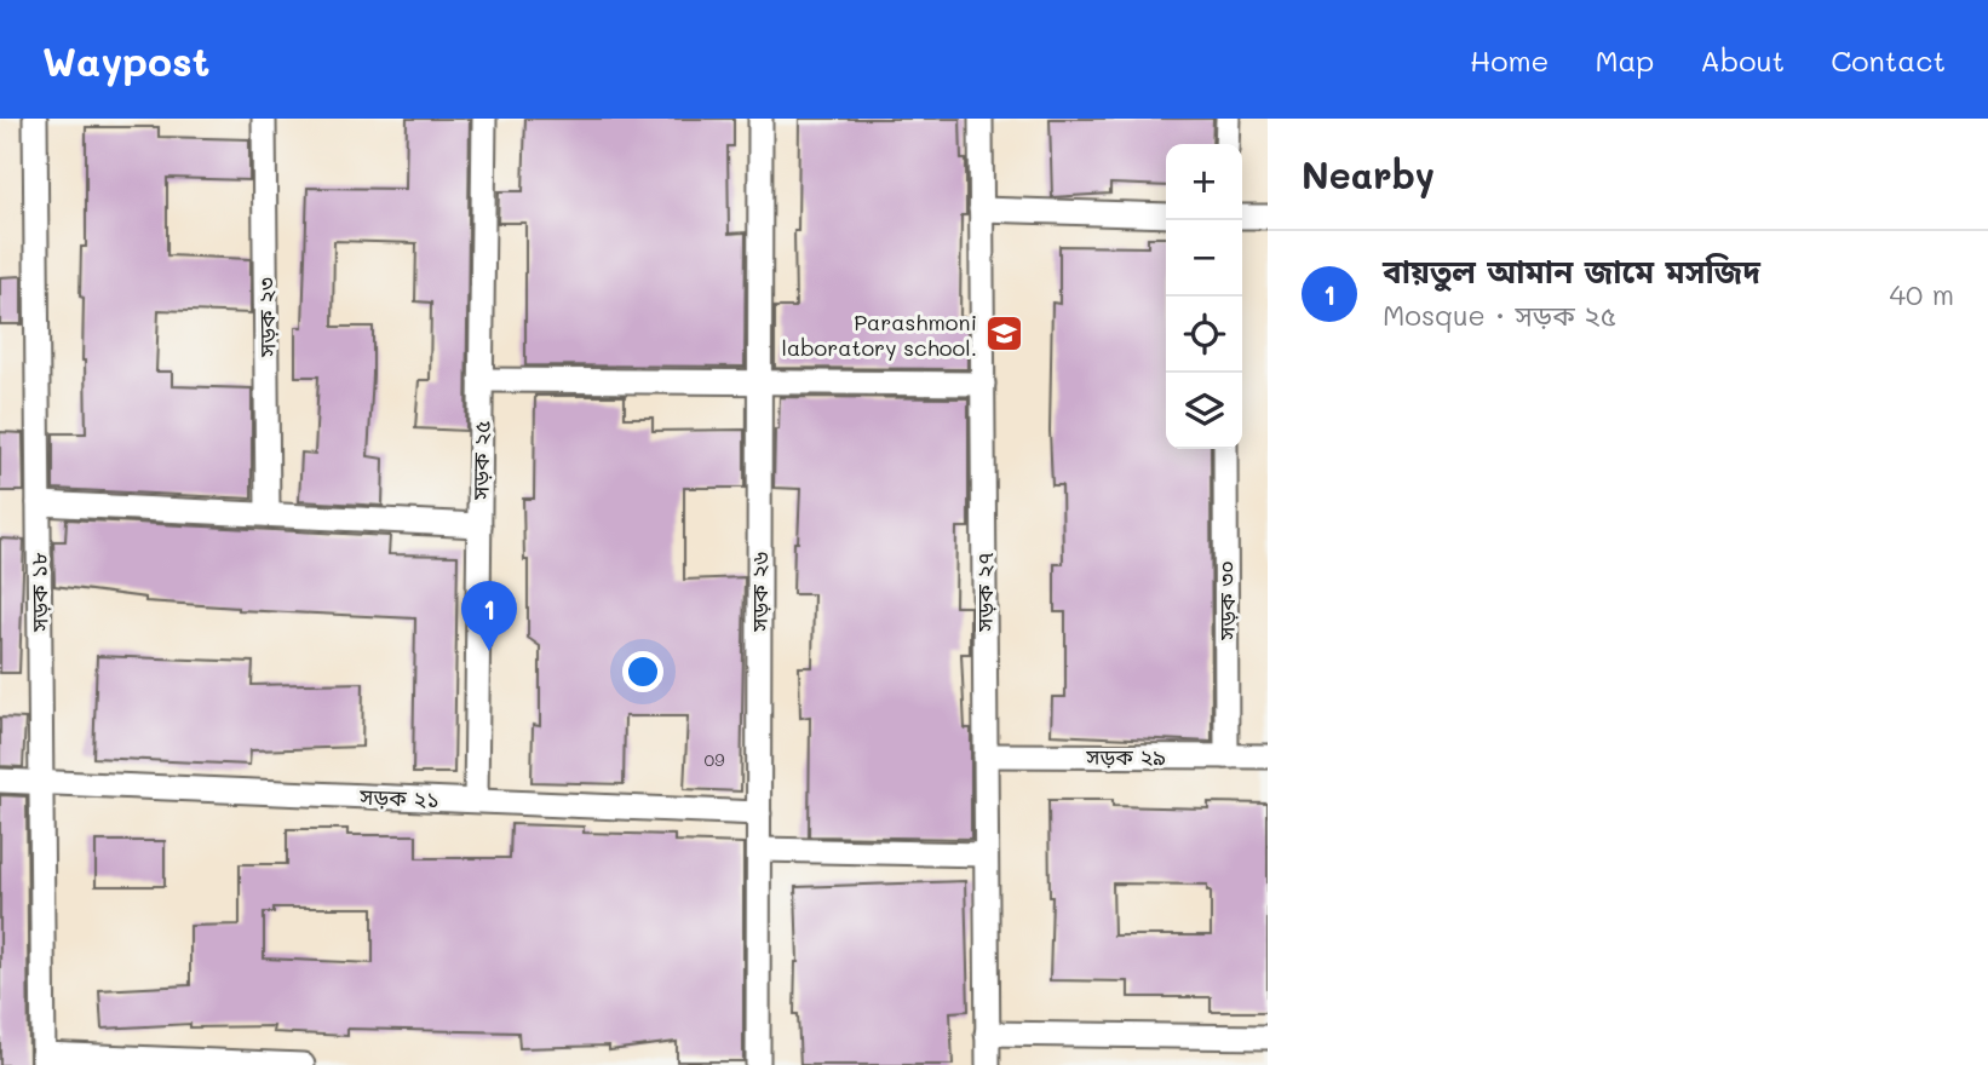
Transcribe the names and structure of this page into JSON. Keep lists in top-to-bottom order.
{
  "streets": {
    "street": [
      "সড়ক ২৩",
      "সড়ক ২৫",
      "সড়ক ১৮",
      "সড়ক ২৬",
      "সড়ক ২৭",
      "সড়ক ৩০",
      "সড়ক ২৯",
      "সড়ক ২১"
    ]
  },
  "crossings": [
    ["সড়ক ২৫", "সড়ক ২১"],
    ["সড়ক ১৮", "সড়ক ২১"],
    ["সড়ক ২৬", "সড়ক ২১"],
    ["সড়ক ২৭", "সড়ক ২৯"],
    ["সড়ক ৩০", "সড়ক ২৯"]
  ],
  "places": {
    "school or university": ["Parashmoni laboratory school."]
  },
  "house_numbers": ["09"],
  "page": {
    "header": "Waypost",
    "nav": [
      "Home",
      "Map",
      "About",
      "Contact"
    ],
    "heading": "Nearby",
    "map_buttons": ["+", "−"],
    "list": [
      {
        "mark": "1",
        "name": "বায়তুল আমান জামে মসজিদ",
        "note": "Mosque · সড়ক ২৫",
        "value": "40 m"
      }
    ],
    "pins": "1"
  }
}
